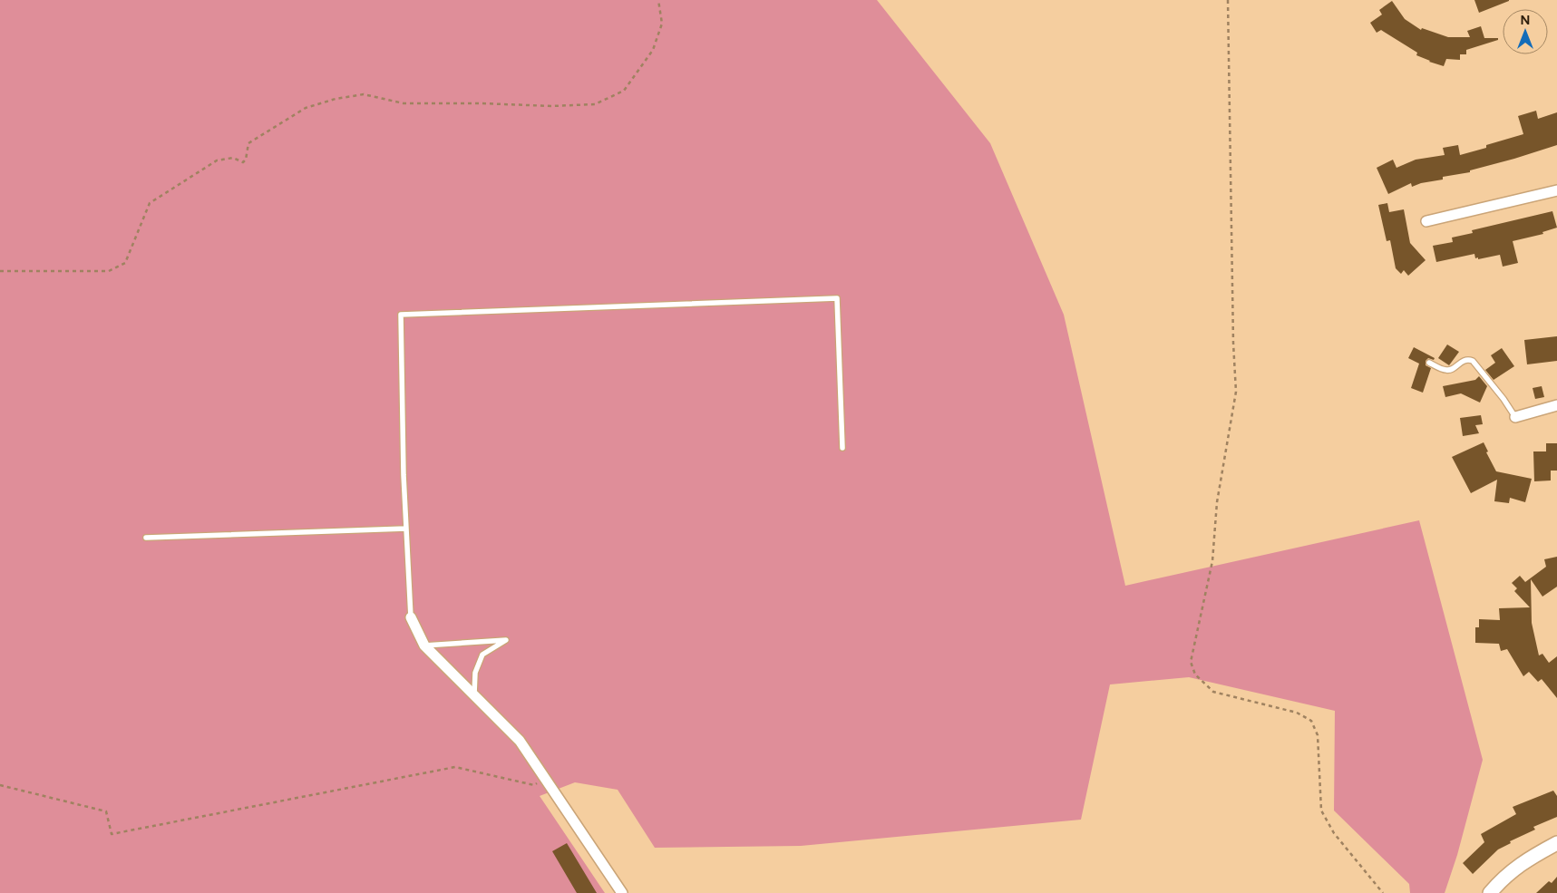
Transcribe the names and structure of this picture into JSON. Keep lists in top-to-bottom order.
{
  "north": "top"
}
